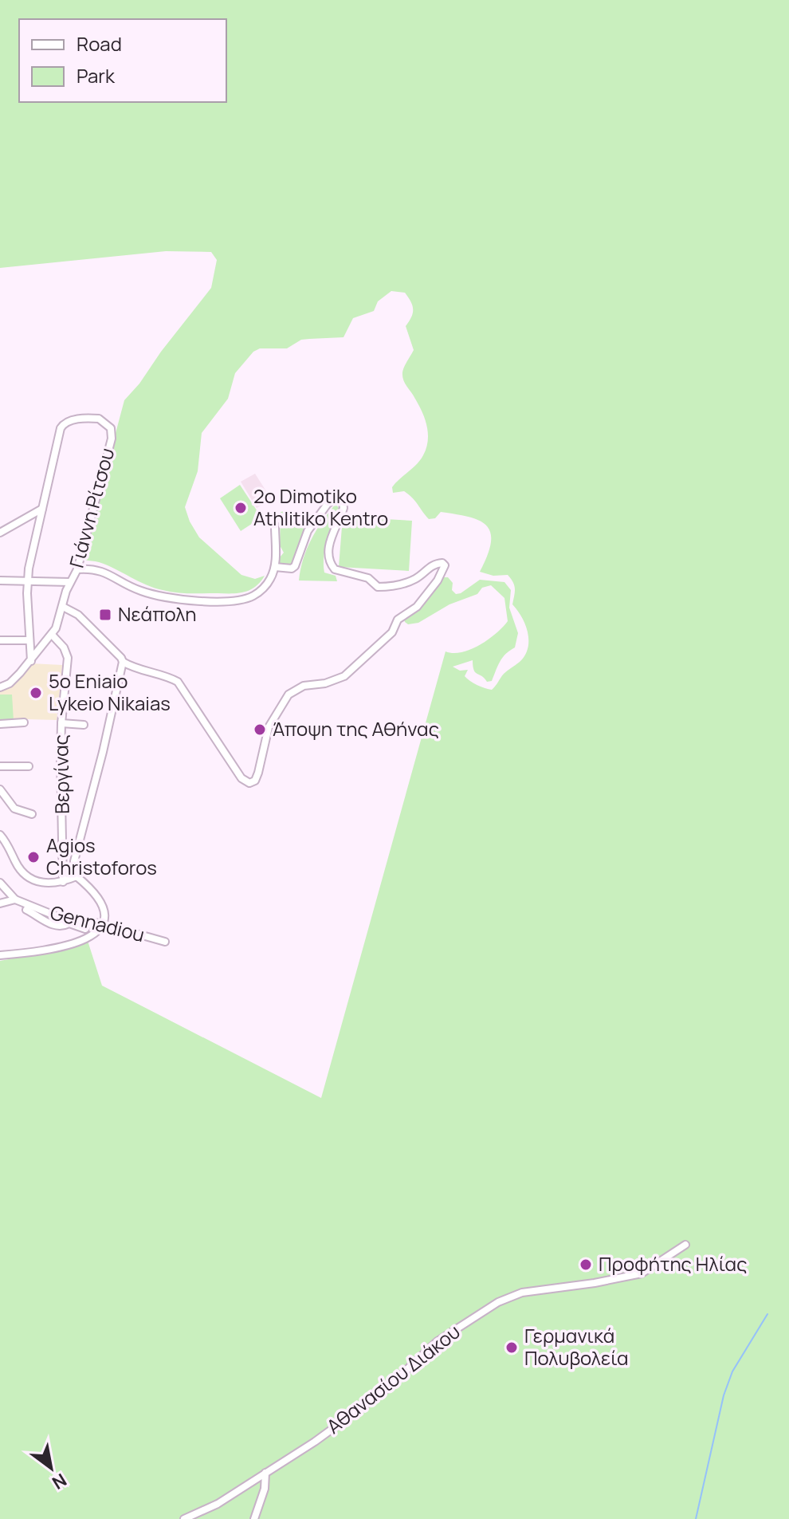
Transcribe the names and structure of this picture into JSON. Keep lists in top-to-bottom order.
{
  "streets": {
    "street": [
      "Γιάννη Ρίτσου",
      "Βεργίνας",
      "Gennadiou",
      "Αθανασίου Διάκου"
    ]
  },
  "crossings": [
    ["Γιάννη Ρίτσου", "Βεργίνας"]
  ],
  "places": {
    "other": [
      "2o Dimotiko Athlitiko Kentro",
      "5o Eniaio Lykeio Nikaias",
      "Άποψη της Αθήνας",
      "Agios Christoforos",
      "Προφήτης Ηλίας",
      "Γερμανικά Πολυβολεία"
    ],
    "transit": ["Νεάπολη"]
  },
  "legend": ["Road", "Park"],
  "north": "bottom right"
}
